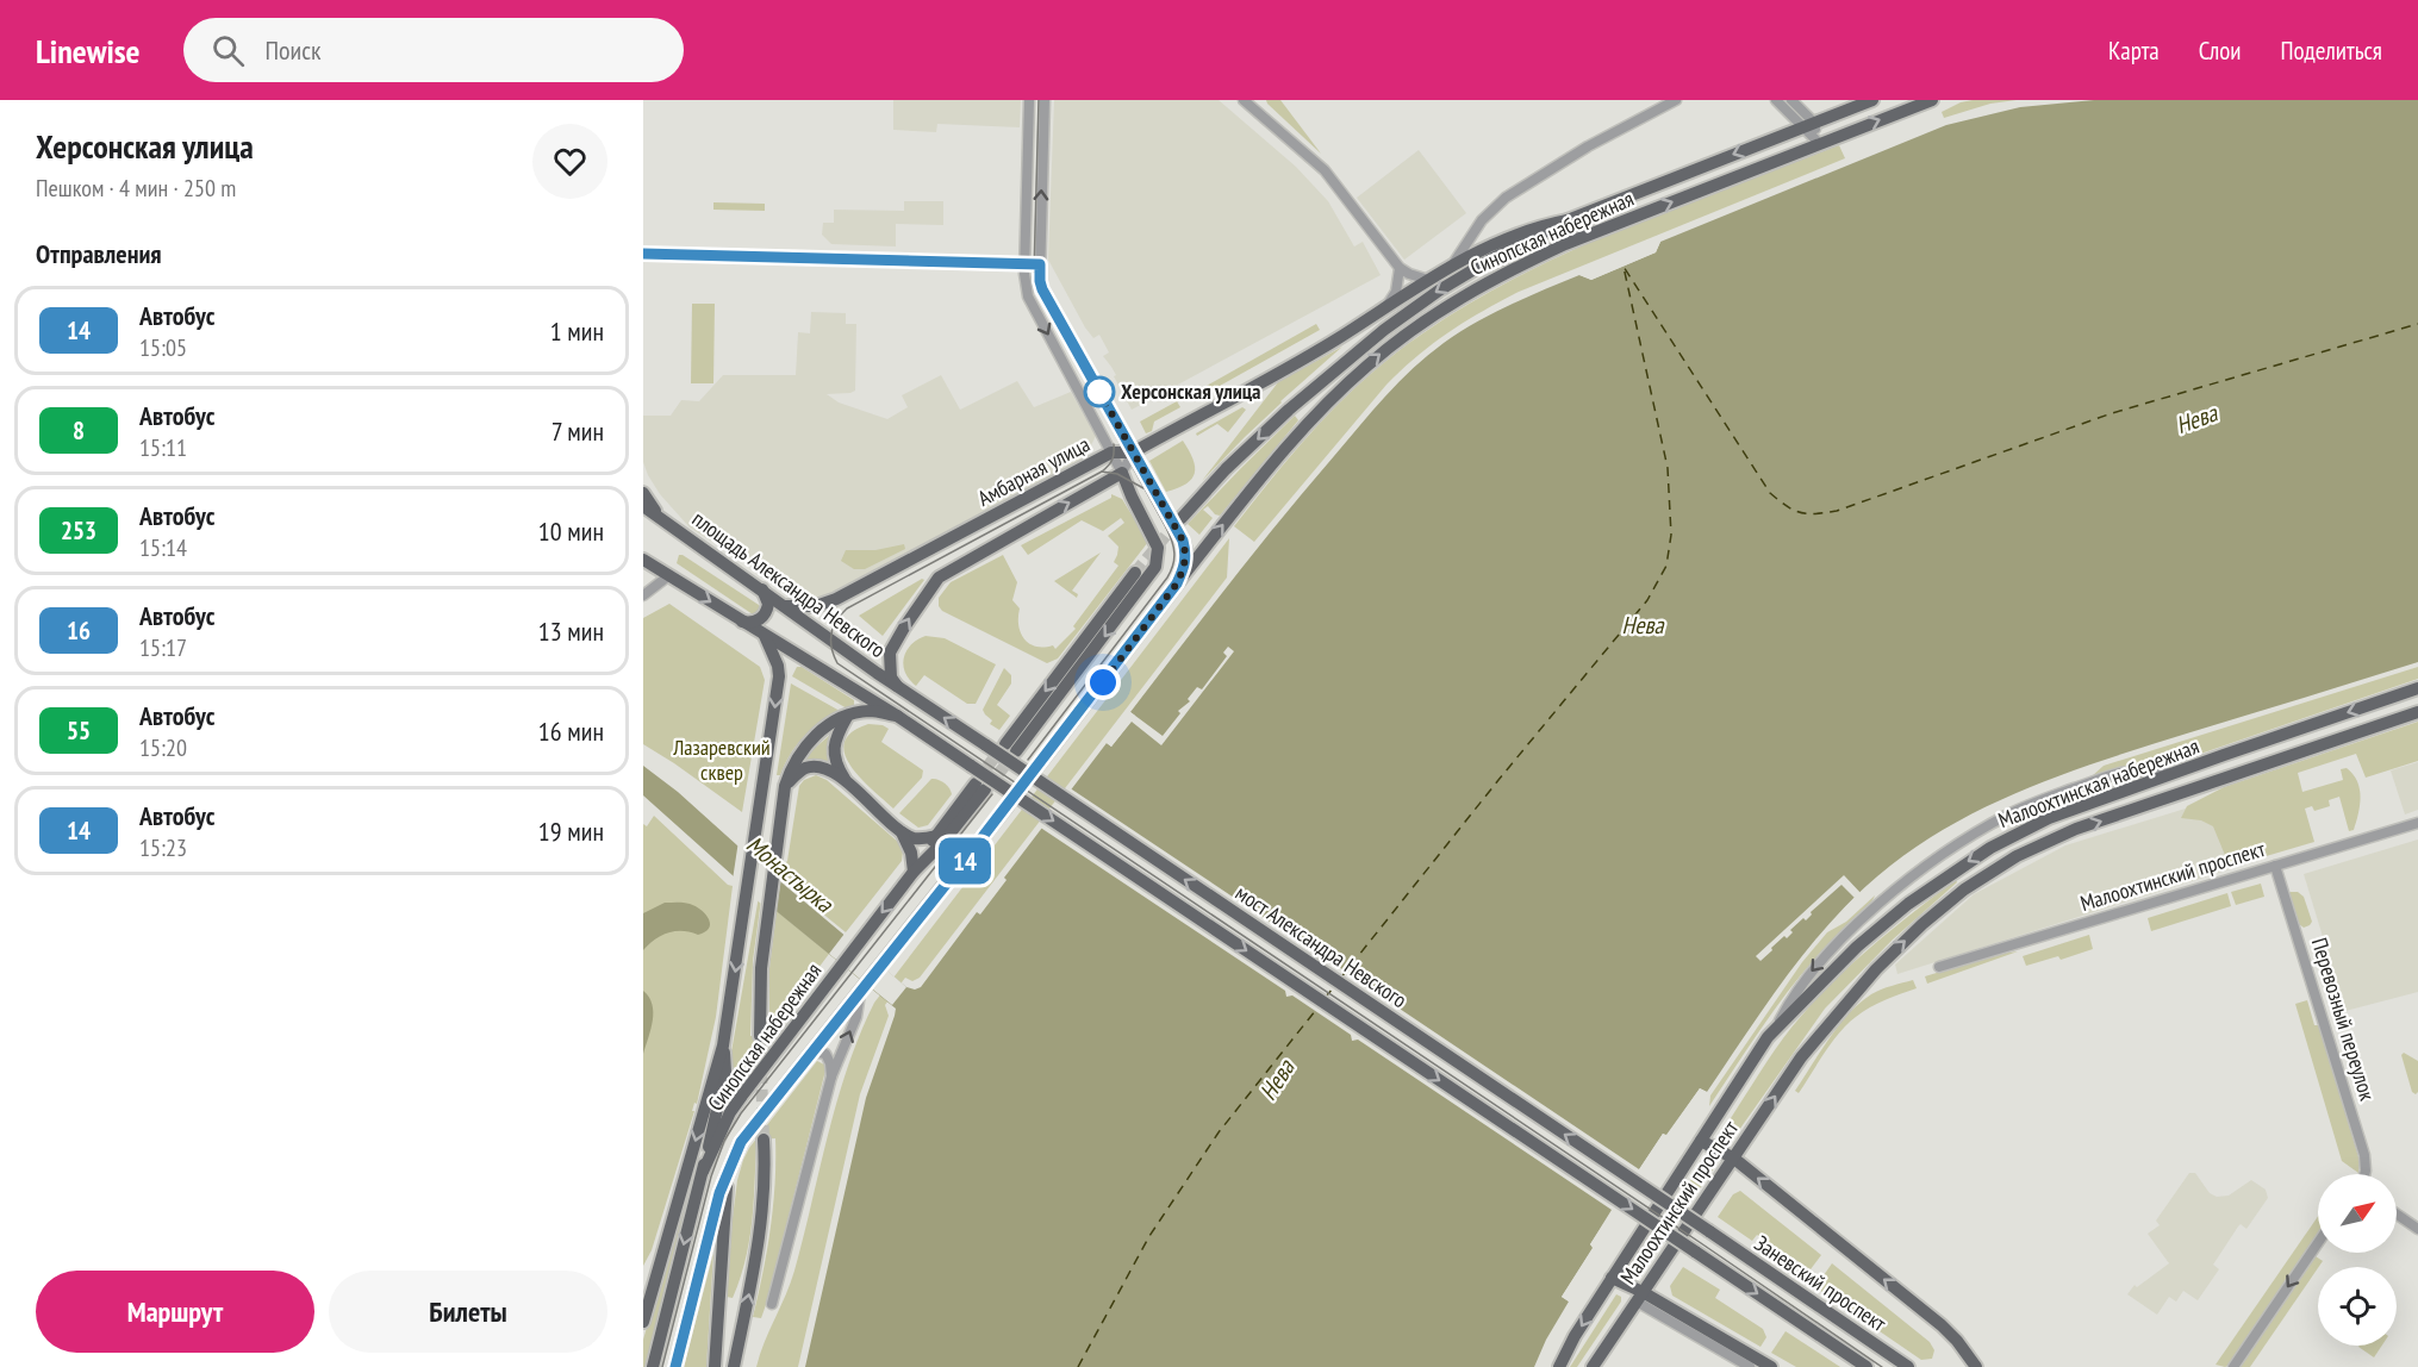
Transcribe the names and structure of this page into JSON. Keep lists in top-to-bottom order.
{
  "streets": {
    "main road": [
      "Синопская набережная",
      "Амбарная улица",
      "площадь Александра Невского",
      "Малоохтинская набережная",
      "Малоохтинский проспект",
      "мост Александра Невского",
      "Заневский проспект"
    ],
    "street": ["Перевозный переулок"]
  },
  "crossings": [
    ["Синопская набережная", "Амбарная улица"],
    ["Амбарная улица", "площадь Александра Невского"],
    ["площадь Александра Невского", "мост Александра Невского"],
    ["Малоохтинская набережная", "Малоохтинский проспект"],
    ["Малоохтинский проспект", "Перевозный переулок"],
    ["мост Александра Невского", "Заневский проспект"]
  ],
  "water": ["Нева", "Монастырка"],
  "parks": ["Лазаревский сквер"],
  "places": ["Херсонская улица"],
  "lines": ["bus line 14"],
  "north": "top right",
  "page": {
    "header": "Linewise",
    "search": "Поиск",
    "nav": ["Карта", "Слои", "Поделиться"],
    "heading": [
      ["Херсонская улица", "Пешком · 4 мин · 250 m"],
      "Отправления"
    ],
    "on_map": "14",
    "list": [
      {
        "mark": "14",
        "name": "Автобус",
        "note": "15:05",
        "value": "1 мин"
      },
      {
        "mark": "8",
        "name": "Автобус",
        "note": "15:11",
        "value": "7 мин"
      },
      {
        "mark": "253",
        "name": "Автобус",
        "note": "15:14",
        "value": "10 мин"
      },
      {
        "mark": "16",
        "name": "Автобус",
        "note": "15:17",
        "value": "13 мин"
      },
      {
        "mark": "55",
        "name": "Автобус",
        "note": "15:20",
        "value": "16 мин"
      },
      {
        "mark": "14",
        "name": "Автобус",
        "note": "15:23",
        "value": "19 мин"
      }
    ],
    "buttons": ["Маршрут", "Билеты"]
  }
}
